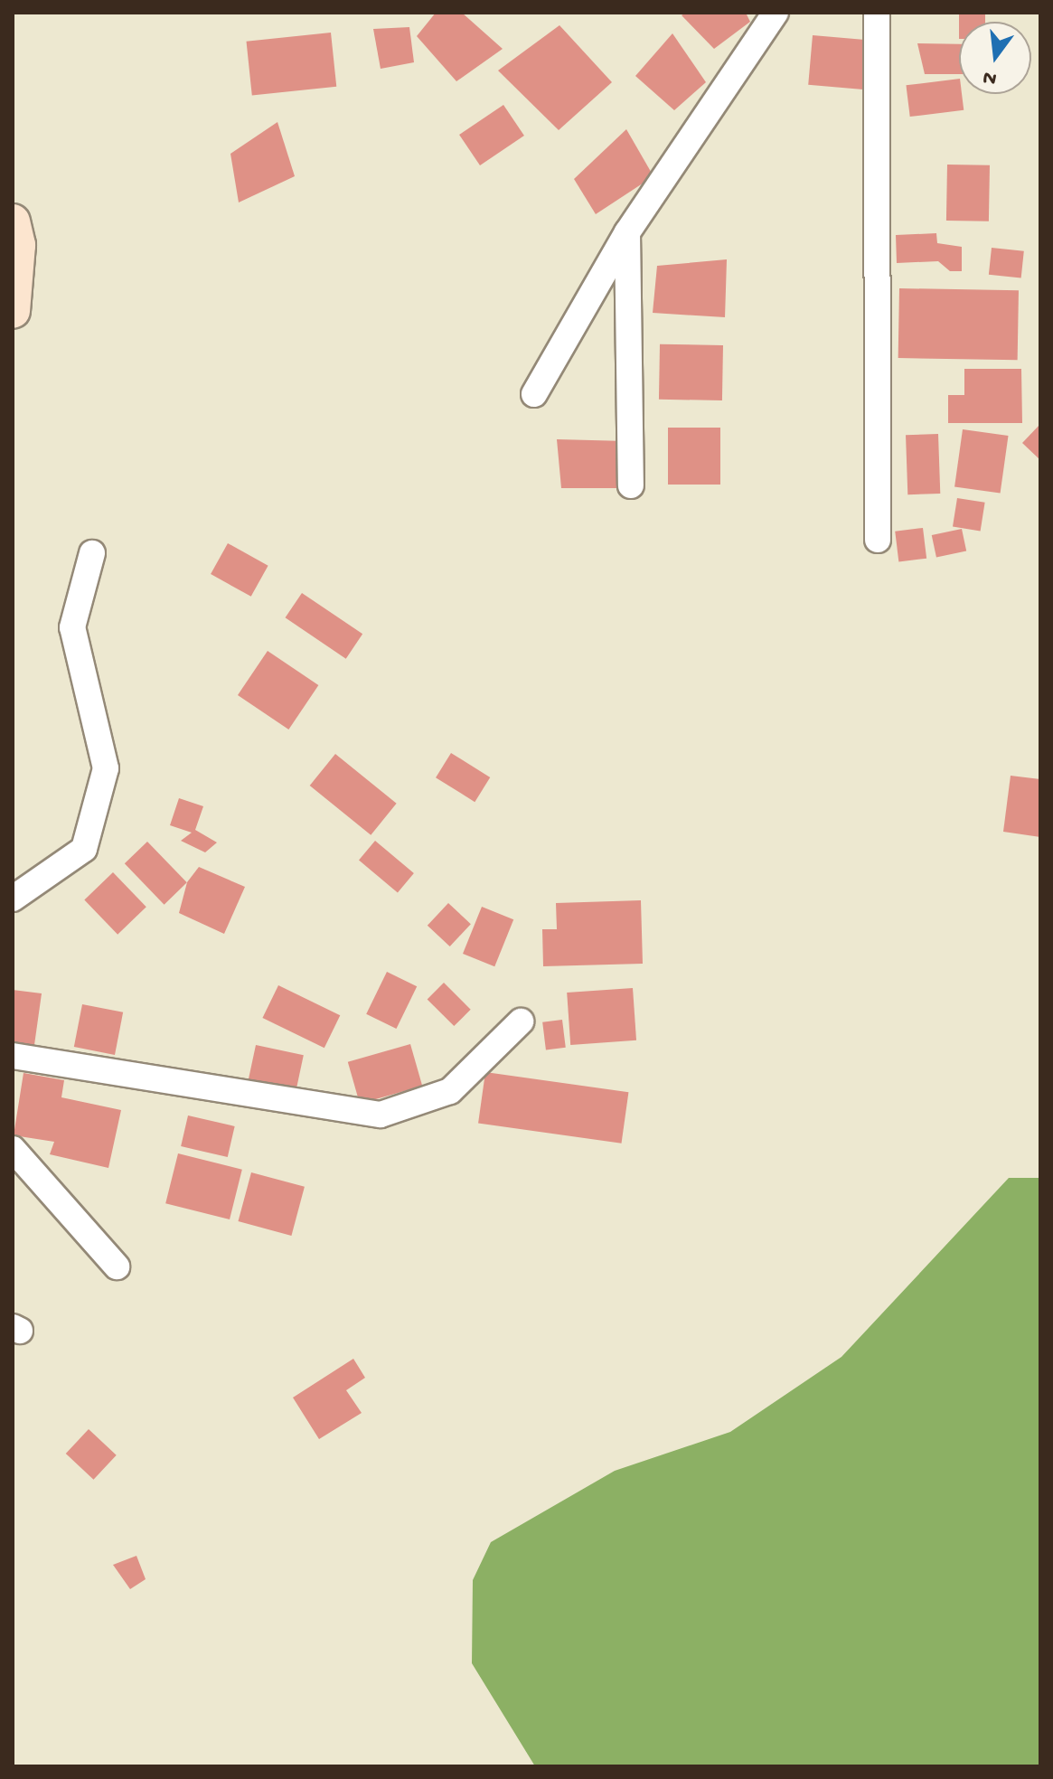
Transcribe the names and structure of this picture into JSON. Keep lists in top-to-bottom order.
{
  "north": "bottom"
}
